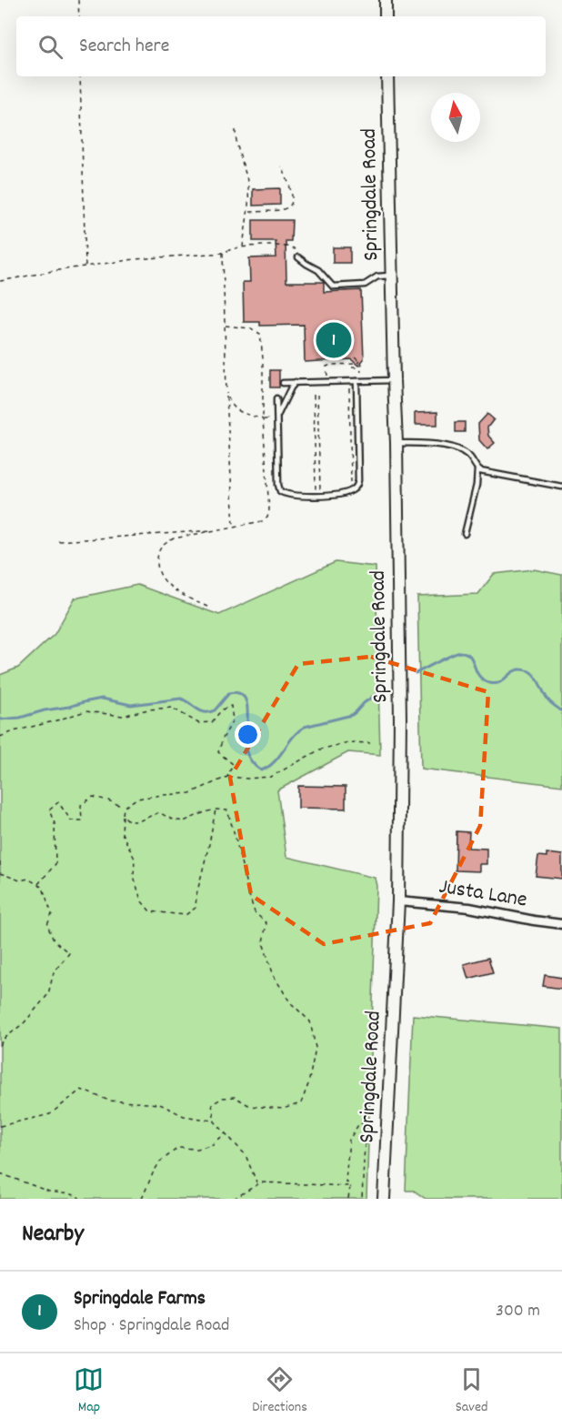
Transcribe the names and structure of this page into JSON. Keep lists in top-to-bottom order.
{
  "streets": {
    "main road": ["Springdale Road"],
    "street": ["Justa Lane"]
  },
  "crossings": [
    ["Springdale Road", "Justa Lane"]
  ],
  "north": "top",
  "page": {
    "search": "Search here",
    "pins": "1",
    "heading": "Nearby",
    "list": [
      {
        "mark": "1",
        "name": "Springdale Farms",
        "note": "Shop · Springdale Road",
        "value": "300 m"
      }
    ],
    "nav": ["Map", "Directions", "Saved"]
  }
}
